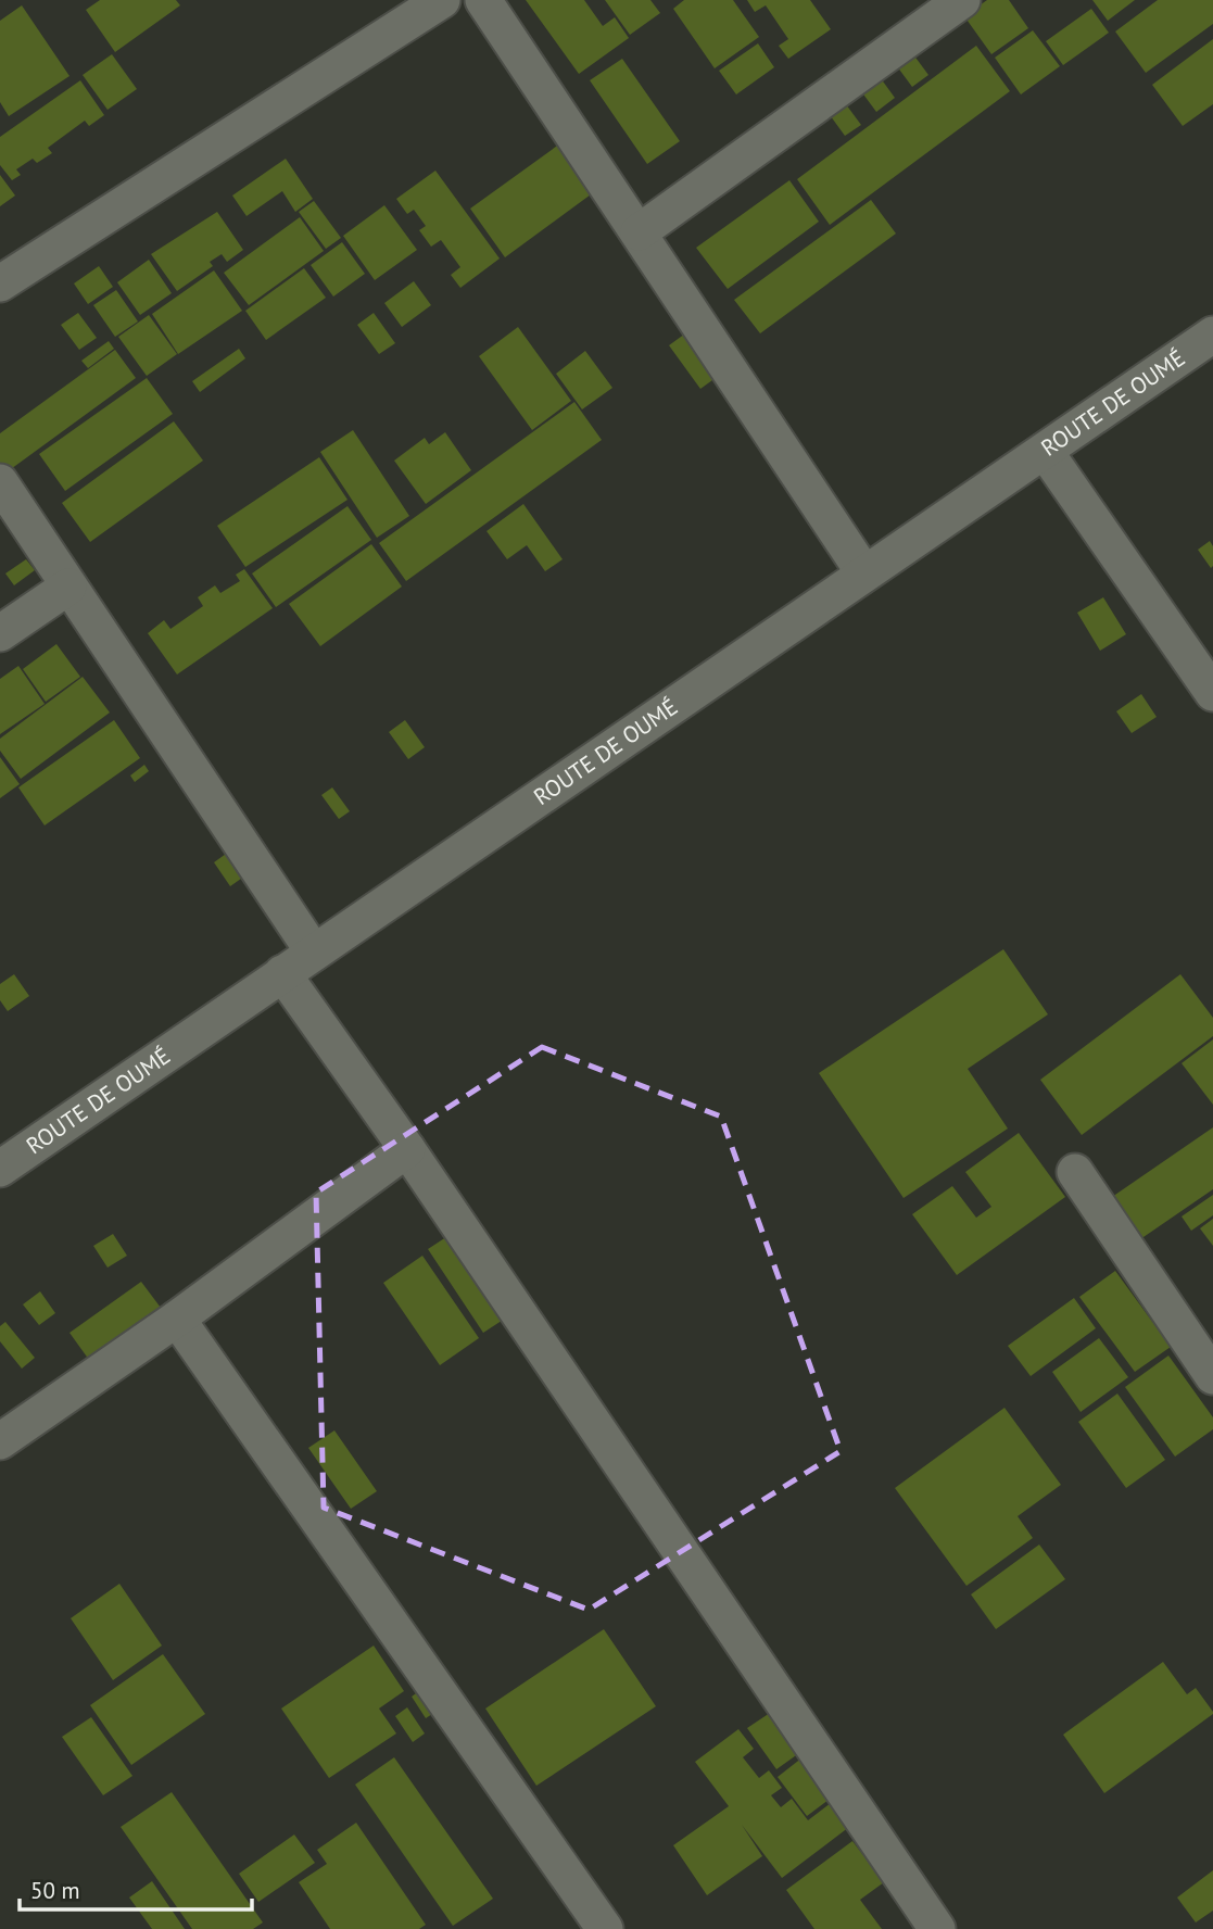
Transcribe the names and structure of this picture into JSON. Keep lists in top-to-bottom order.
{
  "streets": {
    "street": ["ROUTE DE OUMÉ"]
  },
  "scale_bar": "50 m"
}
